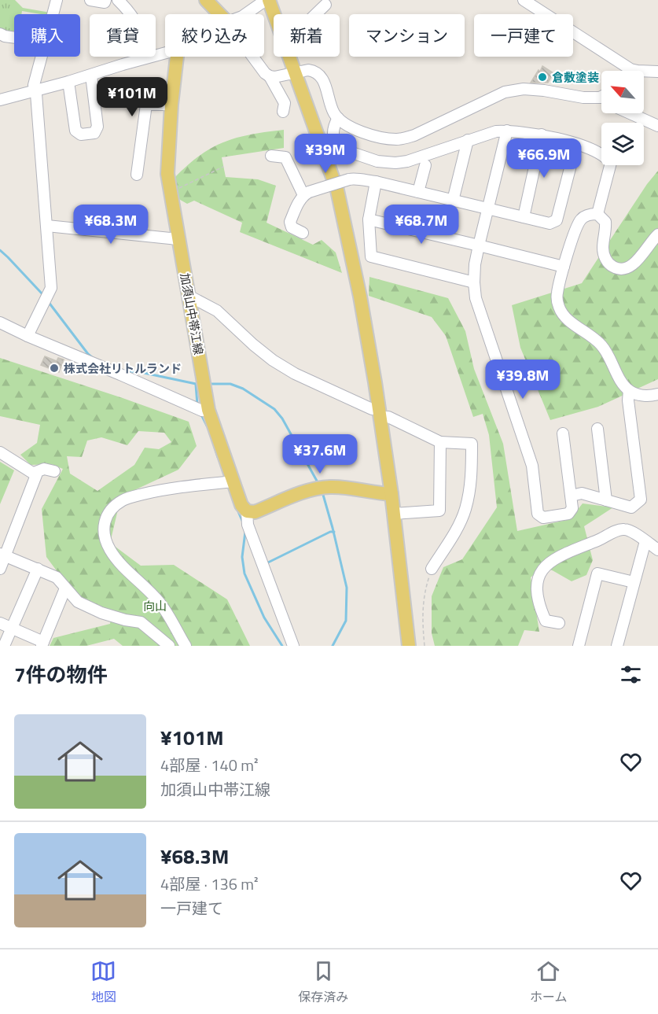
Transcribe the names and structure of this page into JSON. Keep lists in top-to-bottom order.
{
  "streets": {
    "main road": ["加須山中帯江線"]
  },
  "parks": ["向山"],
  "places": ["倉敷塗装", "株式会社リトルランド"],
  "north": "top left",
  "page": {
    "chip": [
      "購入",
      "賃貸",
      "絞り込み",
      "新着",
      "マンション",
      "一戸建て"
    ],
    "price": [
      "¥101M",
      "¥39M",
      "¥66.9M",
      "¥68.3M",
      "¥68.7M",
      "¥39.8M",
      "¥37.6M"
    ],
    "heading": "7件の物件",
    "list": [
      {
        "name": "¥101M",
        "note": "4部屋 · 140 m² · 加須山中帯江線"
      },
      {
        "name": "¥68.3M",
        "note": "4部屋 · 136 m² · 一戸建て"
      }
    ],
    "tabs": ["地図", "保存済み", "ホーム"]
  }
}
